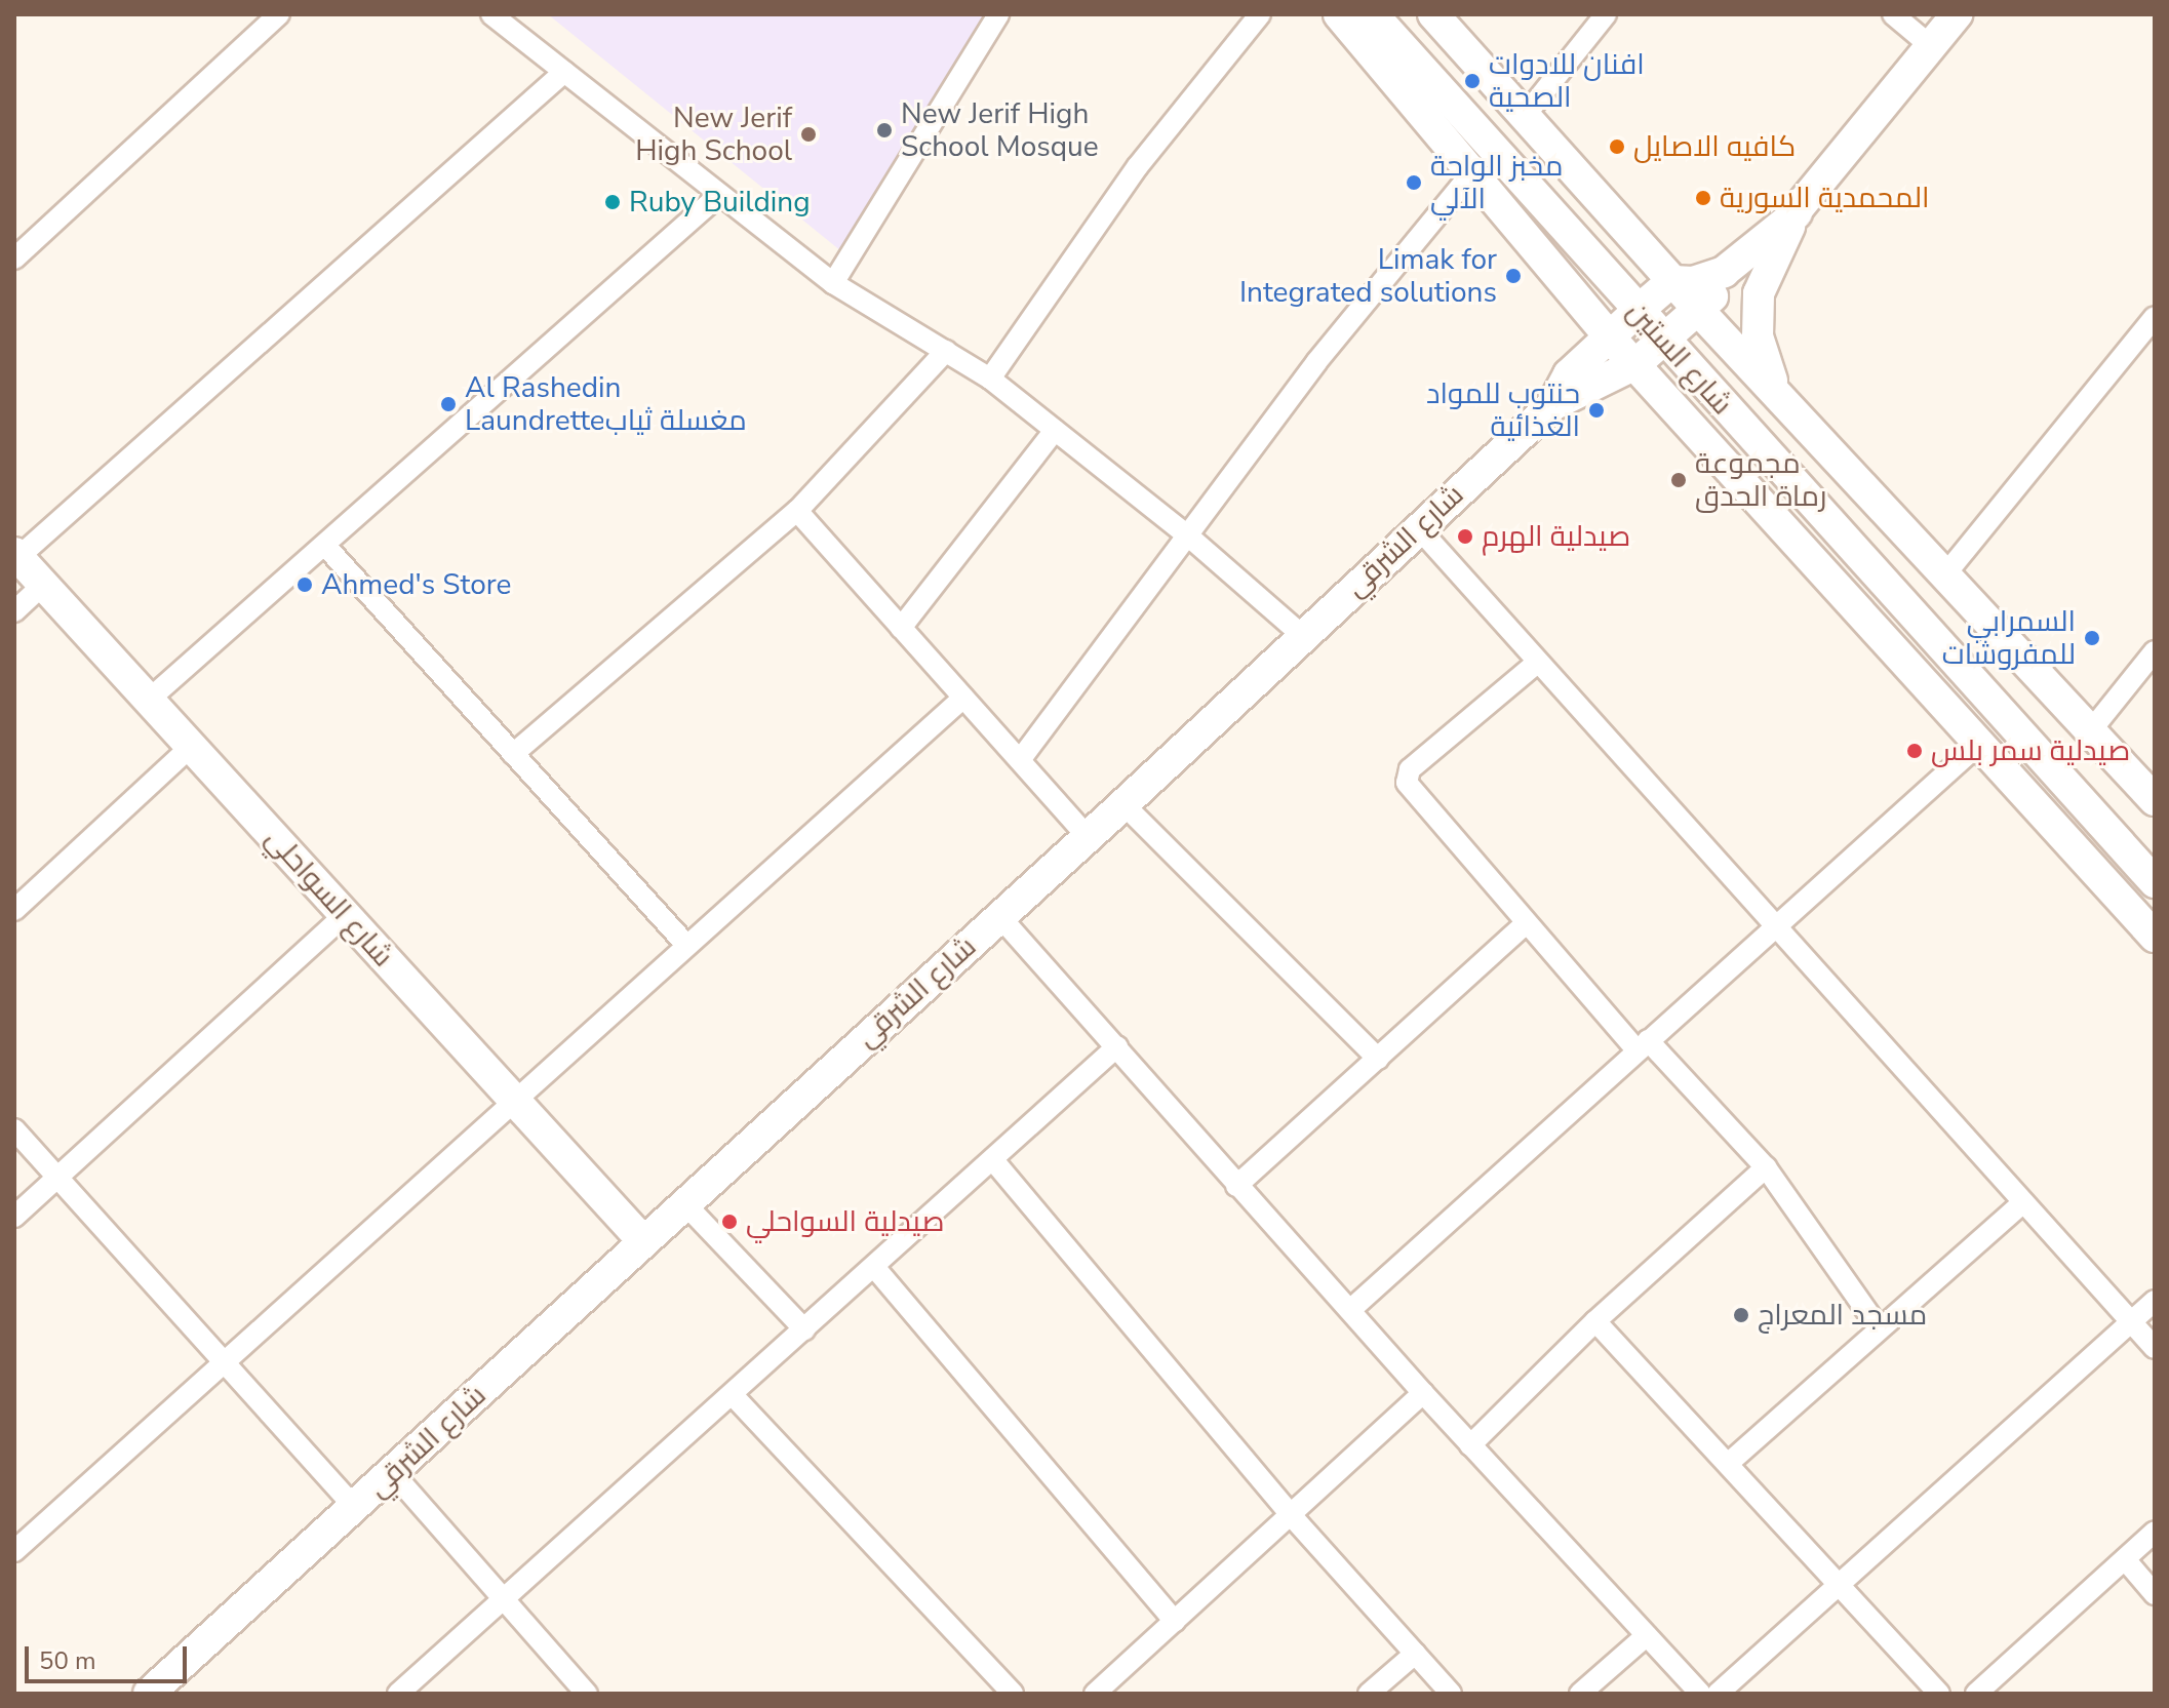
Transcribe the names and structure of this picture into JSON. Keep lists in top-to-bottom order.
{
  "streets": {
    "street": ["شارع الستين", "شارع الشرقي", "شارع السواحلي"]
  },
  "crossings": [
    ["شارع الشرقي", "شارع السواحلي"]
  ],
  "places": [
    "افنان للادوات الصحية",
    "New Jerif High School Mosque",
    "New Jerif High School",
    "كافيه الاصايل",
    "مخبز الواحة الآلي",
    "المحمدية السورية",
    "Ruby Building",
    "Limak for Integrated solutions",
    "Al Rashedin Laundretteمغسلة ثياب",
    "حنتوب للمواد الغذائية",
    "مجموعة رماة الحدق",
    "صيدلية الهرم",
    "Ahmed's Store",
    "السمرابي للمفروشات",
    "صيدلية سمر بلس",
    "صيدلية السواحلي",
    "مسجد المعراج"
  ],
  "scale_bar": "50 m"
}
